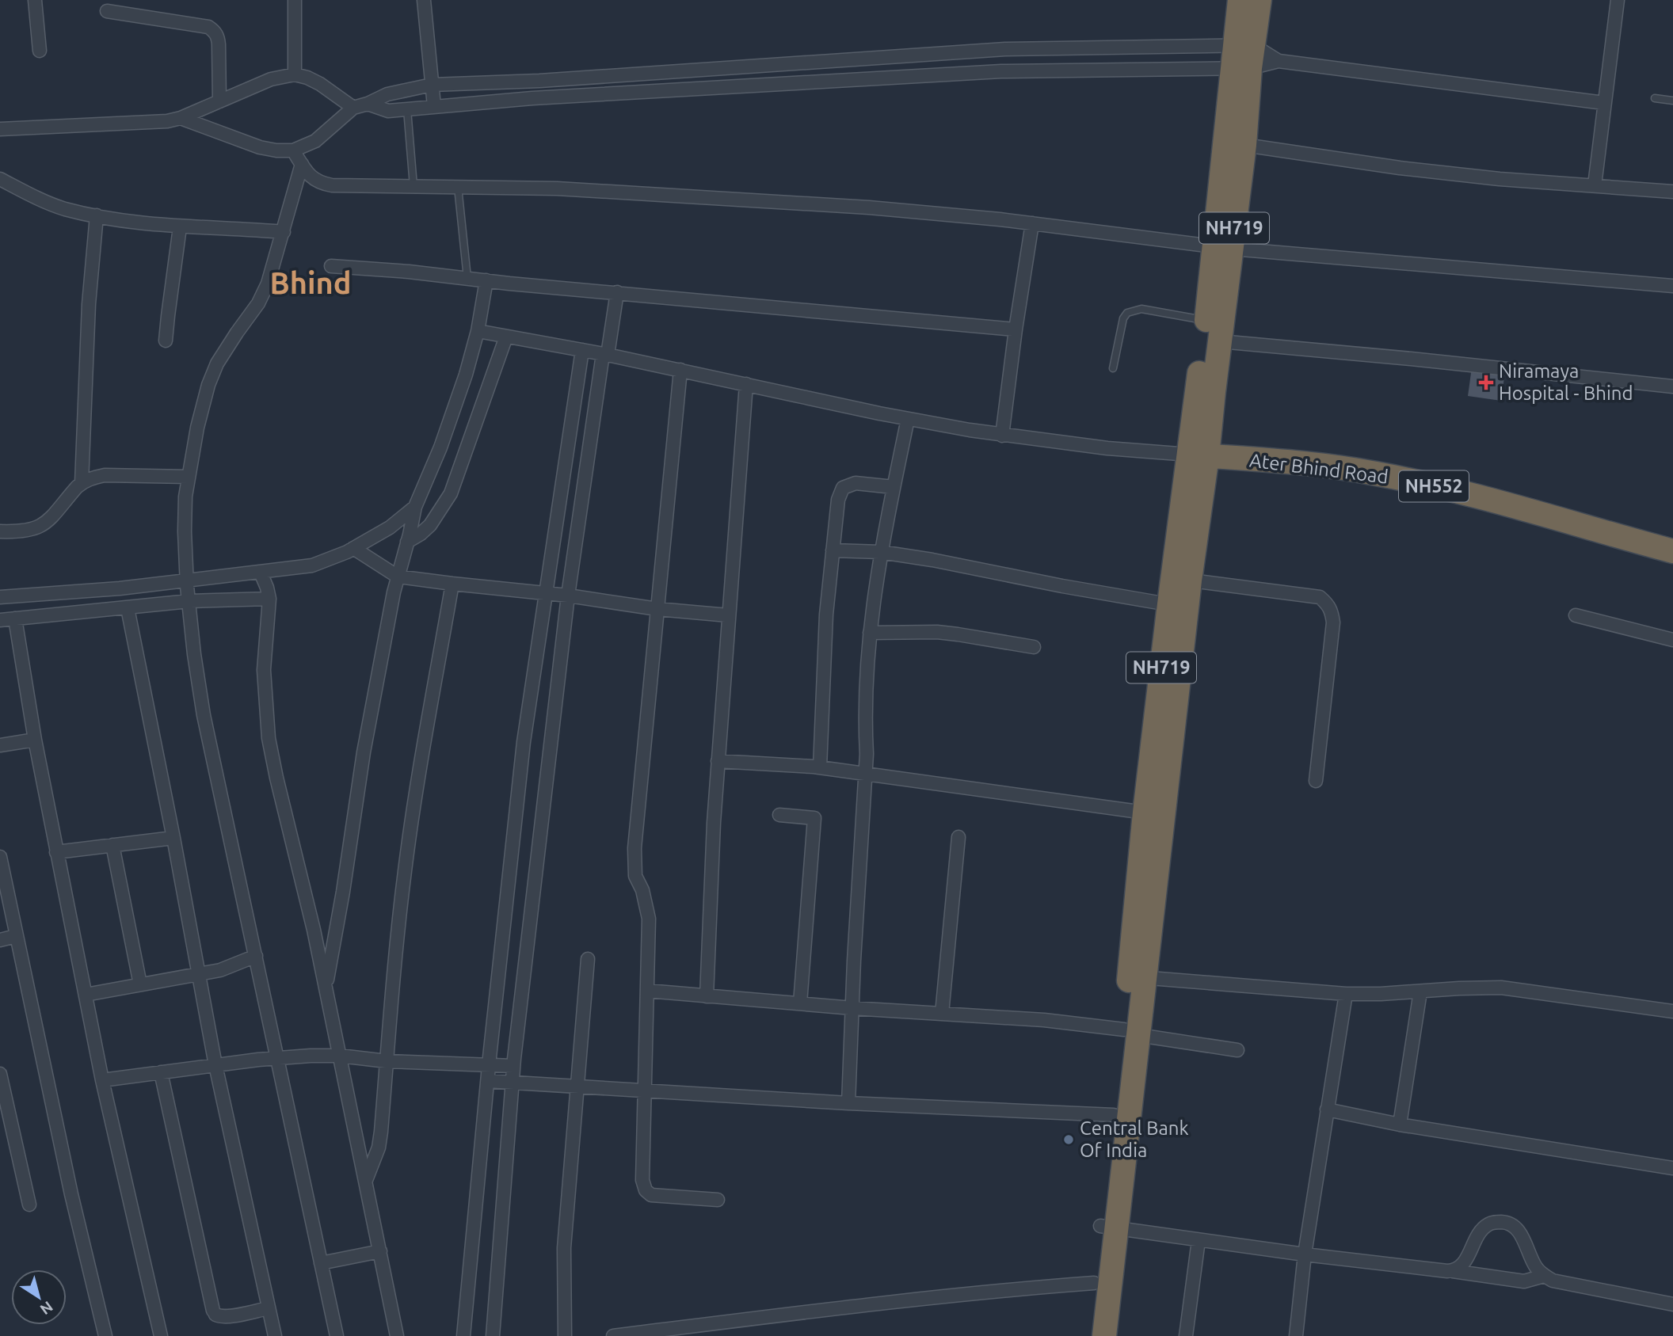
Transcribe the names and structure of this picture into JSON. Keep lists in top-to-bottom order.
{
  "streets": {
    "highway": ["NH719", "Ater Bhind Road", "NH552"]
  },
  "crossings": [
    ["NH719", "Ater Bhind Road"]
  ],
  "districts": ["Bhind"],
  "places": {
    "health": ["Niramaya Hospital - Bhind"],
    "other": ["Central Bank Of India"]
  },
  "north": "bottom right"
}
